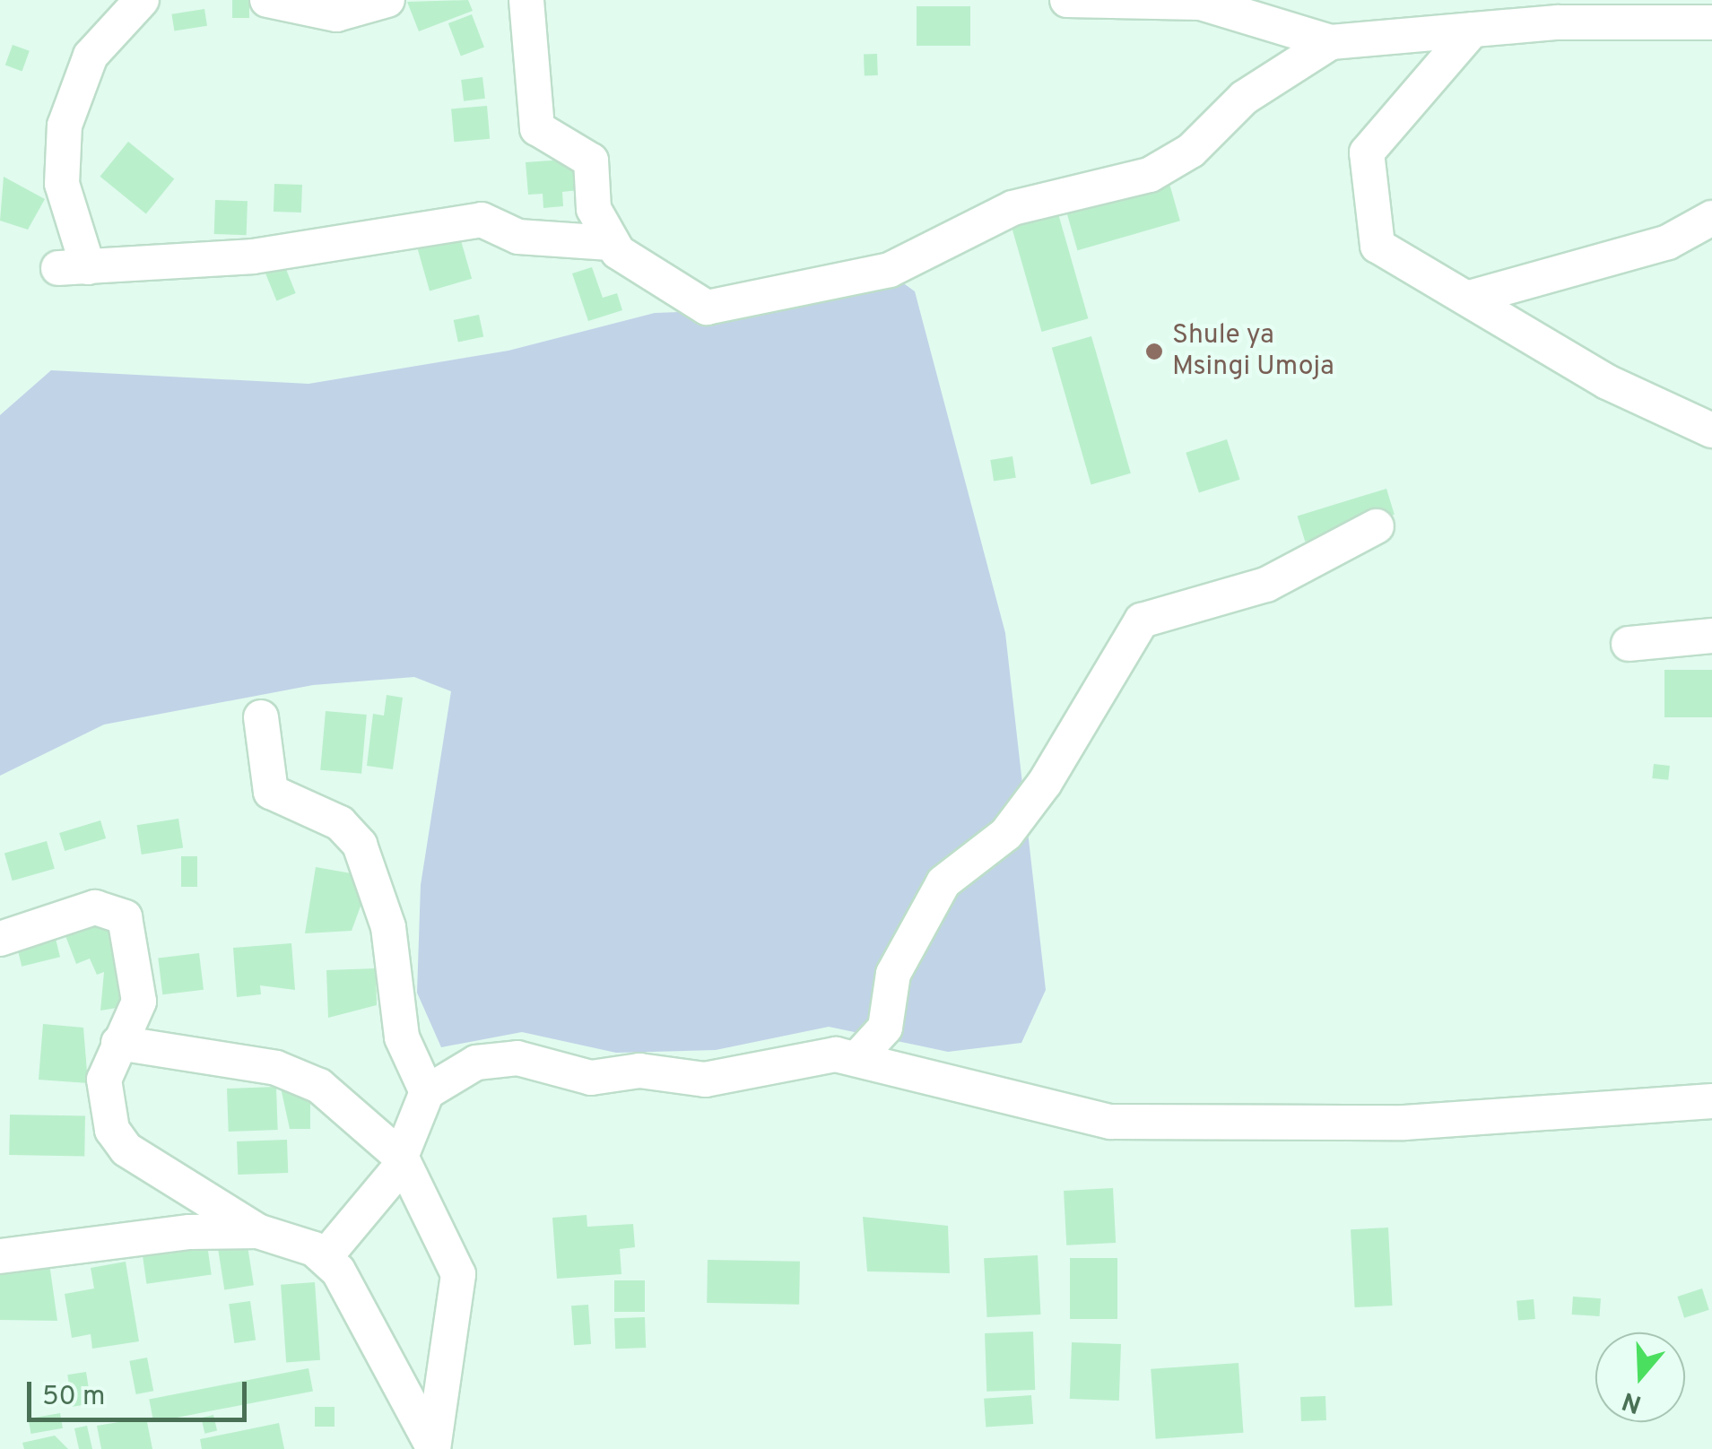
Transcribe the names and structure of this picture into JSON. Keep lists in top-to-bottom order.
{
  "places": ["Shule ya Msingi Umoja"],
  "scale_bar": "50 m",
  "north": "bottom"
}
